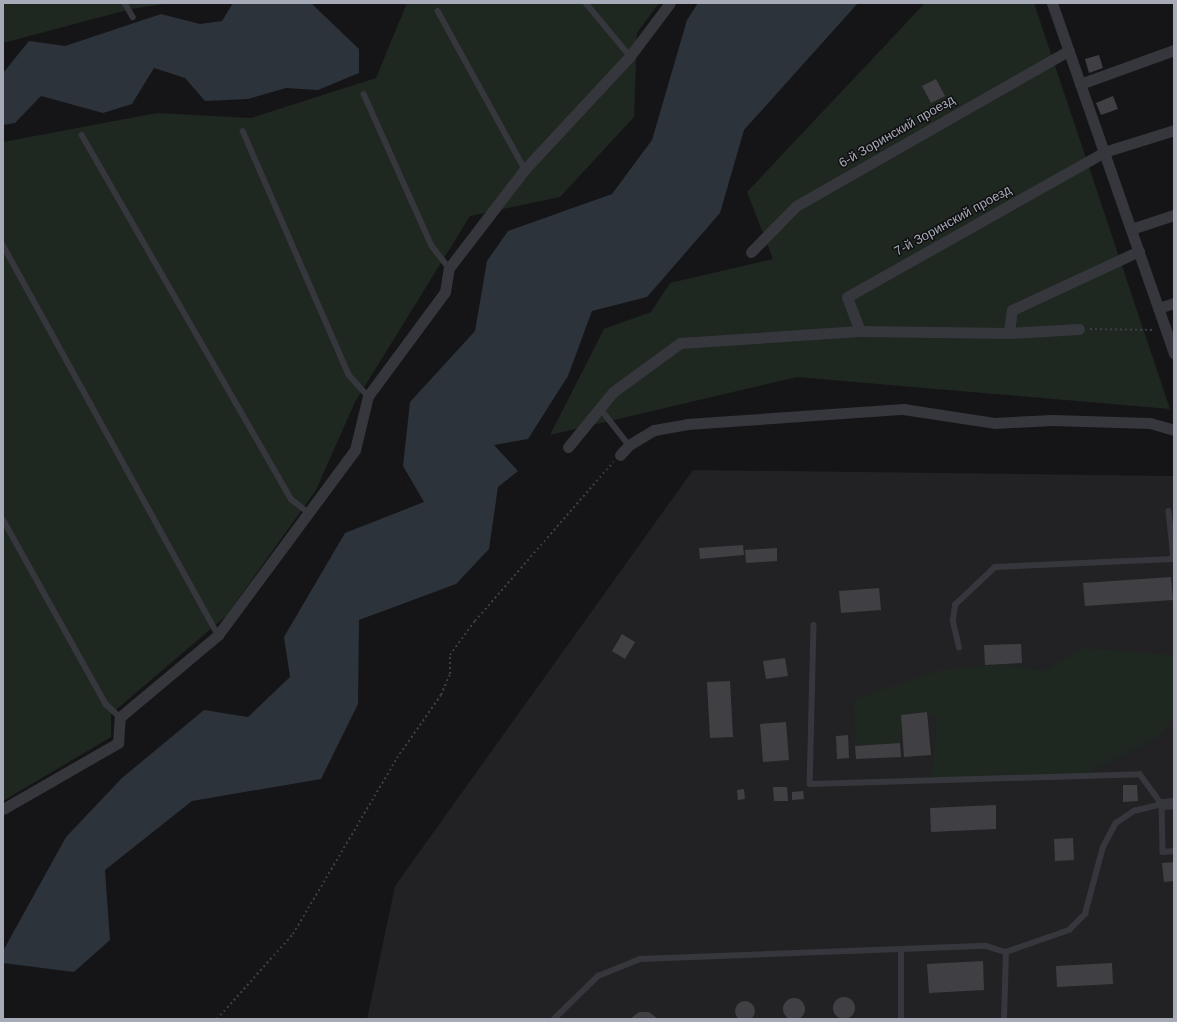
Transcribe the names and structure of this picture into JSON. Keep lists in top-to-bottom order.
{
  "streets": {
    "street": ["6-й Зоринский проезд", "7-й Зоринский проезд"]
  }
}
